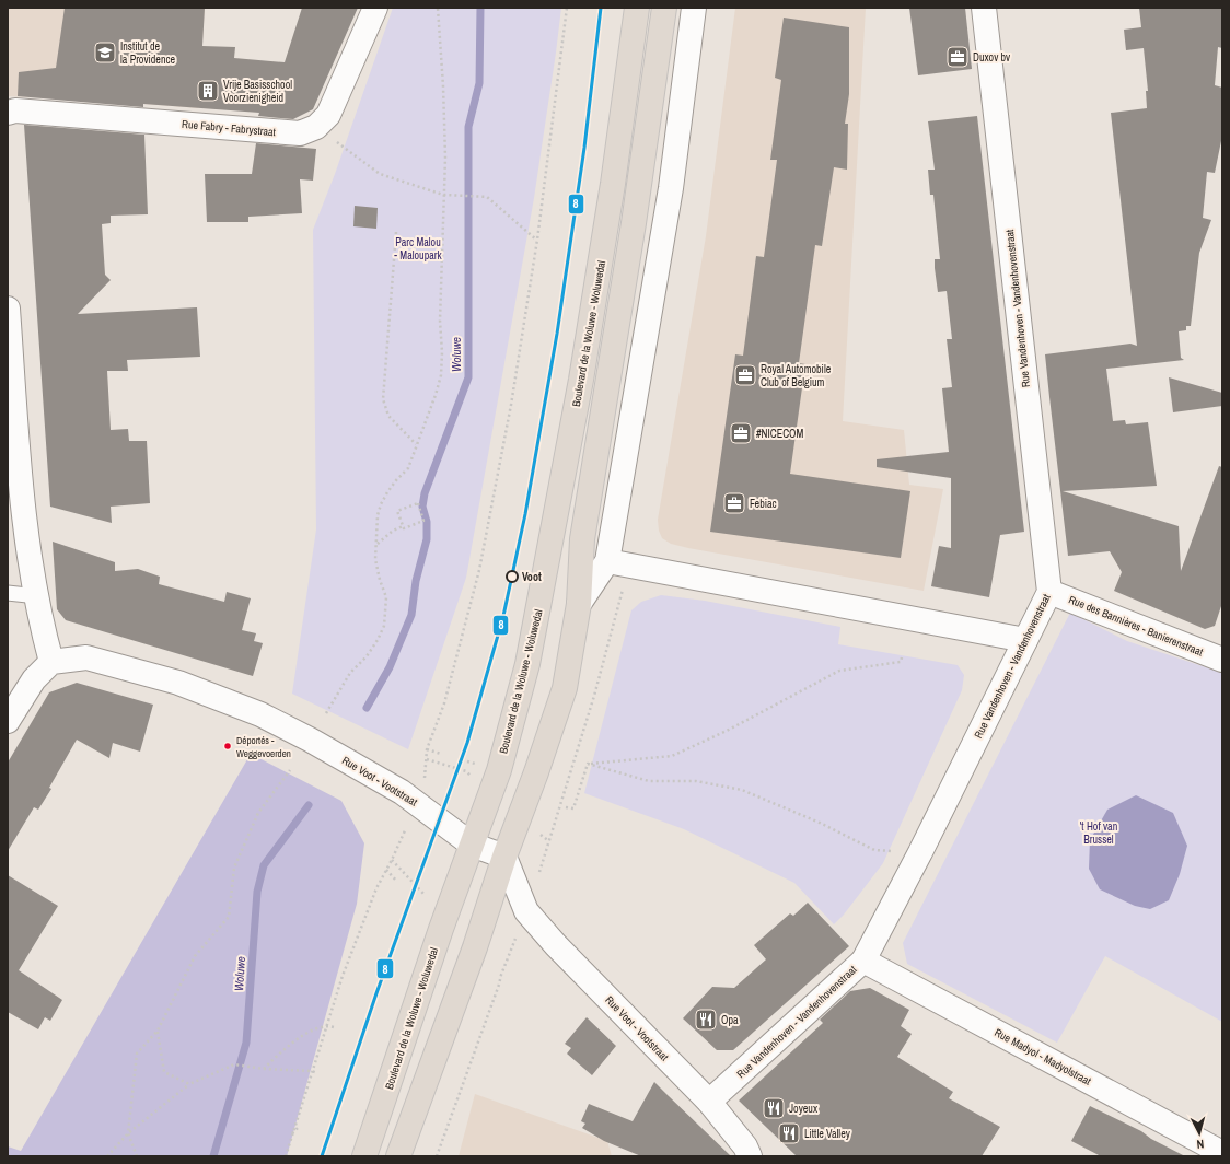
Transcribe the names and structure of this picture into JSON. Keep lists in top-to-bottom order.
{
  "streets": {
    "highway": ["Boulevard de la Woluwe - Woluwedal"],
    "street": [
      "Rue Fabry - Fabrystraat",
      "Rue Vandenhoven - Vandenhovenstraat",
      "Rue des Bannières - Banierenstraat",
      "Rue Voot - Vootstraat",
      "Rue Madyol - Madyolstraat"
    ]
  },
  "crossings": [
    ["Rue Vandenhoven - Vandenhovenstraat", "Rue des Bannières - Banierenstraat"],
    ["Rue Vandenhoven - Vandenhovenstraat", "Rue Voot - Vootstraat"],
    ["Rue Vandenhoven - Vandenhovenstraat", "Rue Madyol - Madyolstraat"],
    ["Boulevard de la Woluwe - Woluwedal", "Rue Voot - Vootstraat"]
  ],
  "water": ["Woluwe"],
  "parks": ["Parc Malou - Maloupark", "'t Hof van Brussel"],
  "places": {
    "school or university": ["Institut de la Providence"],
    "office": [
      "Duxov bv",
      "Royal Automobile Club of Belgium",
      "#NICECOM",
      "Febiac"
    ],
    "building": ["Vrije Basisschool Voorzienigheid"],
    "other": ["Voot", "Déportés - Weggevoerden"],
    "restaurant": ["Opa", "Joyeux", "Little Valley"]
  },
  "lines": ["transit line 8"],
  "north": "bottom"
}
